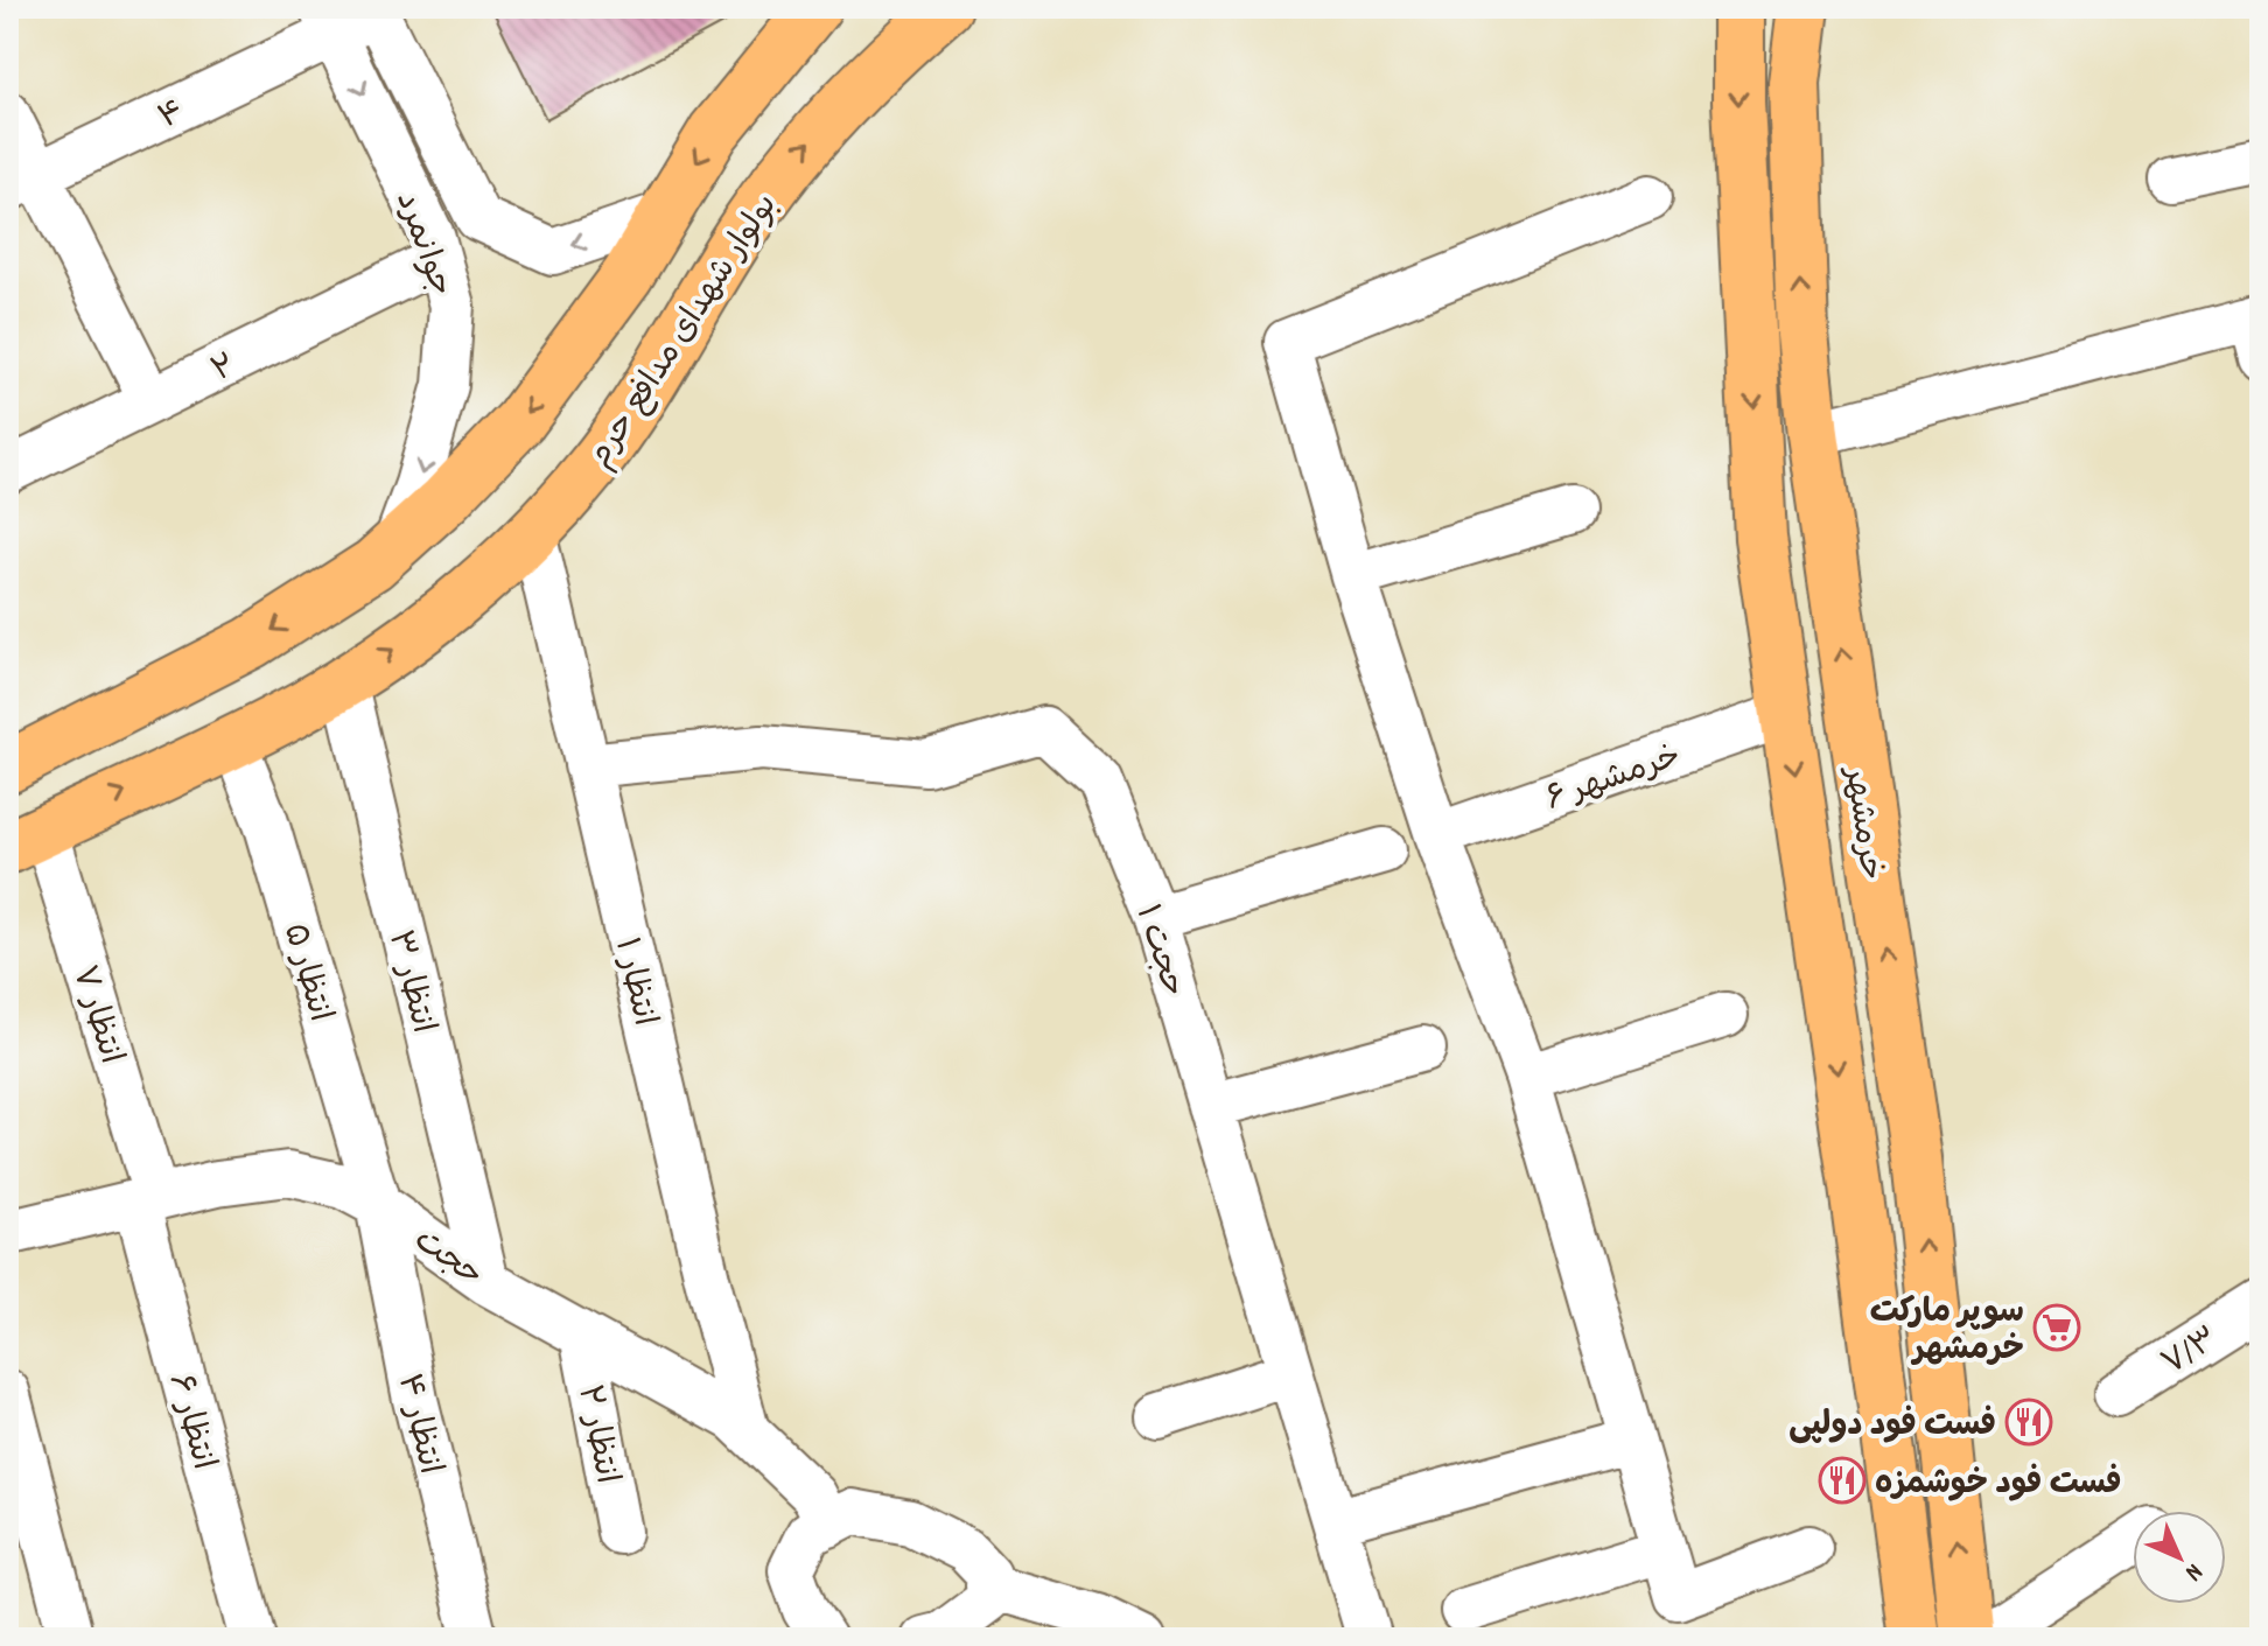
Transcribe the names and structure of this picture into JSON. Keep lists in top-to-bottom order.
{
  "streets": {
    "main road": ["بولوار شهدای مدافع حرم", "خرمشهر"],
    "street": [
      "۴",
      "جوانمرد",
      "۲",
      "خرمشهر ۶",
      "حجت ۱",
      "انتظار ۵",
      "انتظار ۳",
      "انتظار ۱",
      "انتظار ۷",
      "حجت",
      "۷/۳",
      "انتظار ۶",
      "انتظار ۴",
      "انتظار ۲"
    ]
  },
  "crossings": [
    ["۴", "جوانمرد"],
    ["جوانمرد", "۲"],
    ["بولوار شهدای مدافع حرم", "انتظار ۵"],
    ["بولوار شهدای مدافع حرم", "انتظار ۳"],
    ["بولوار شهدای مدافع حرم", "انتظار ۱"],
    ["بولوار شهدای مدافع حرم", "انتظار ۷"],
    ["حجت ۱", "انتظار ۱"],
    ["انتظار ۵", "حجت"],
    ["انتظار ۵", "انتظار ۴"],
    ["انتظار ۳", "حجت"],
    ["انتظار ۱", "حجت"],
    ["انتظار ۷", "حجت"],
    ["انتظار ۷", "انتظار ۶"],
    ["حجت", "انتظار ۶"],
    ["حجت", "انتظار ۴"],
    ["حجت", "انتظار ۲"]
  ],
  "places": {
    "supermarket": ["سوپر مارکت خرمشهر"],
    "restaurant": ["فست فود دولپی", "فست فود خوشمزه"]
  },
  "north": "bottom right"
}
